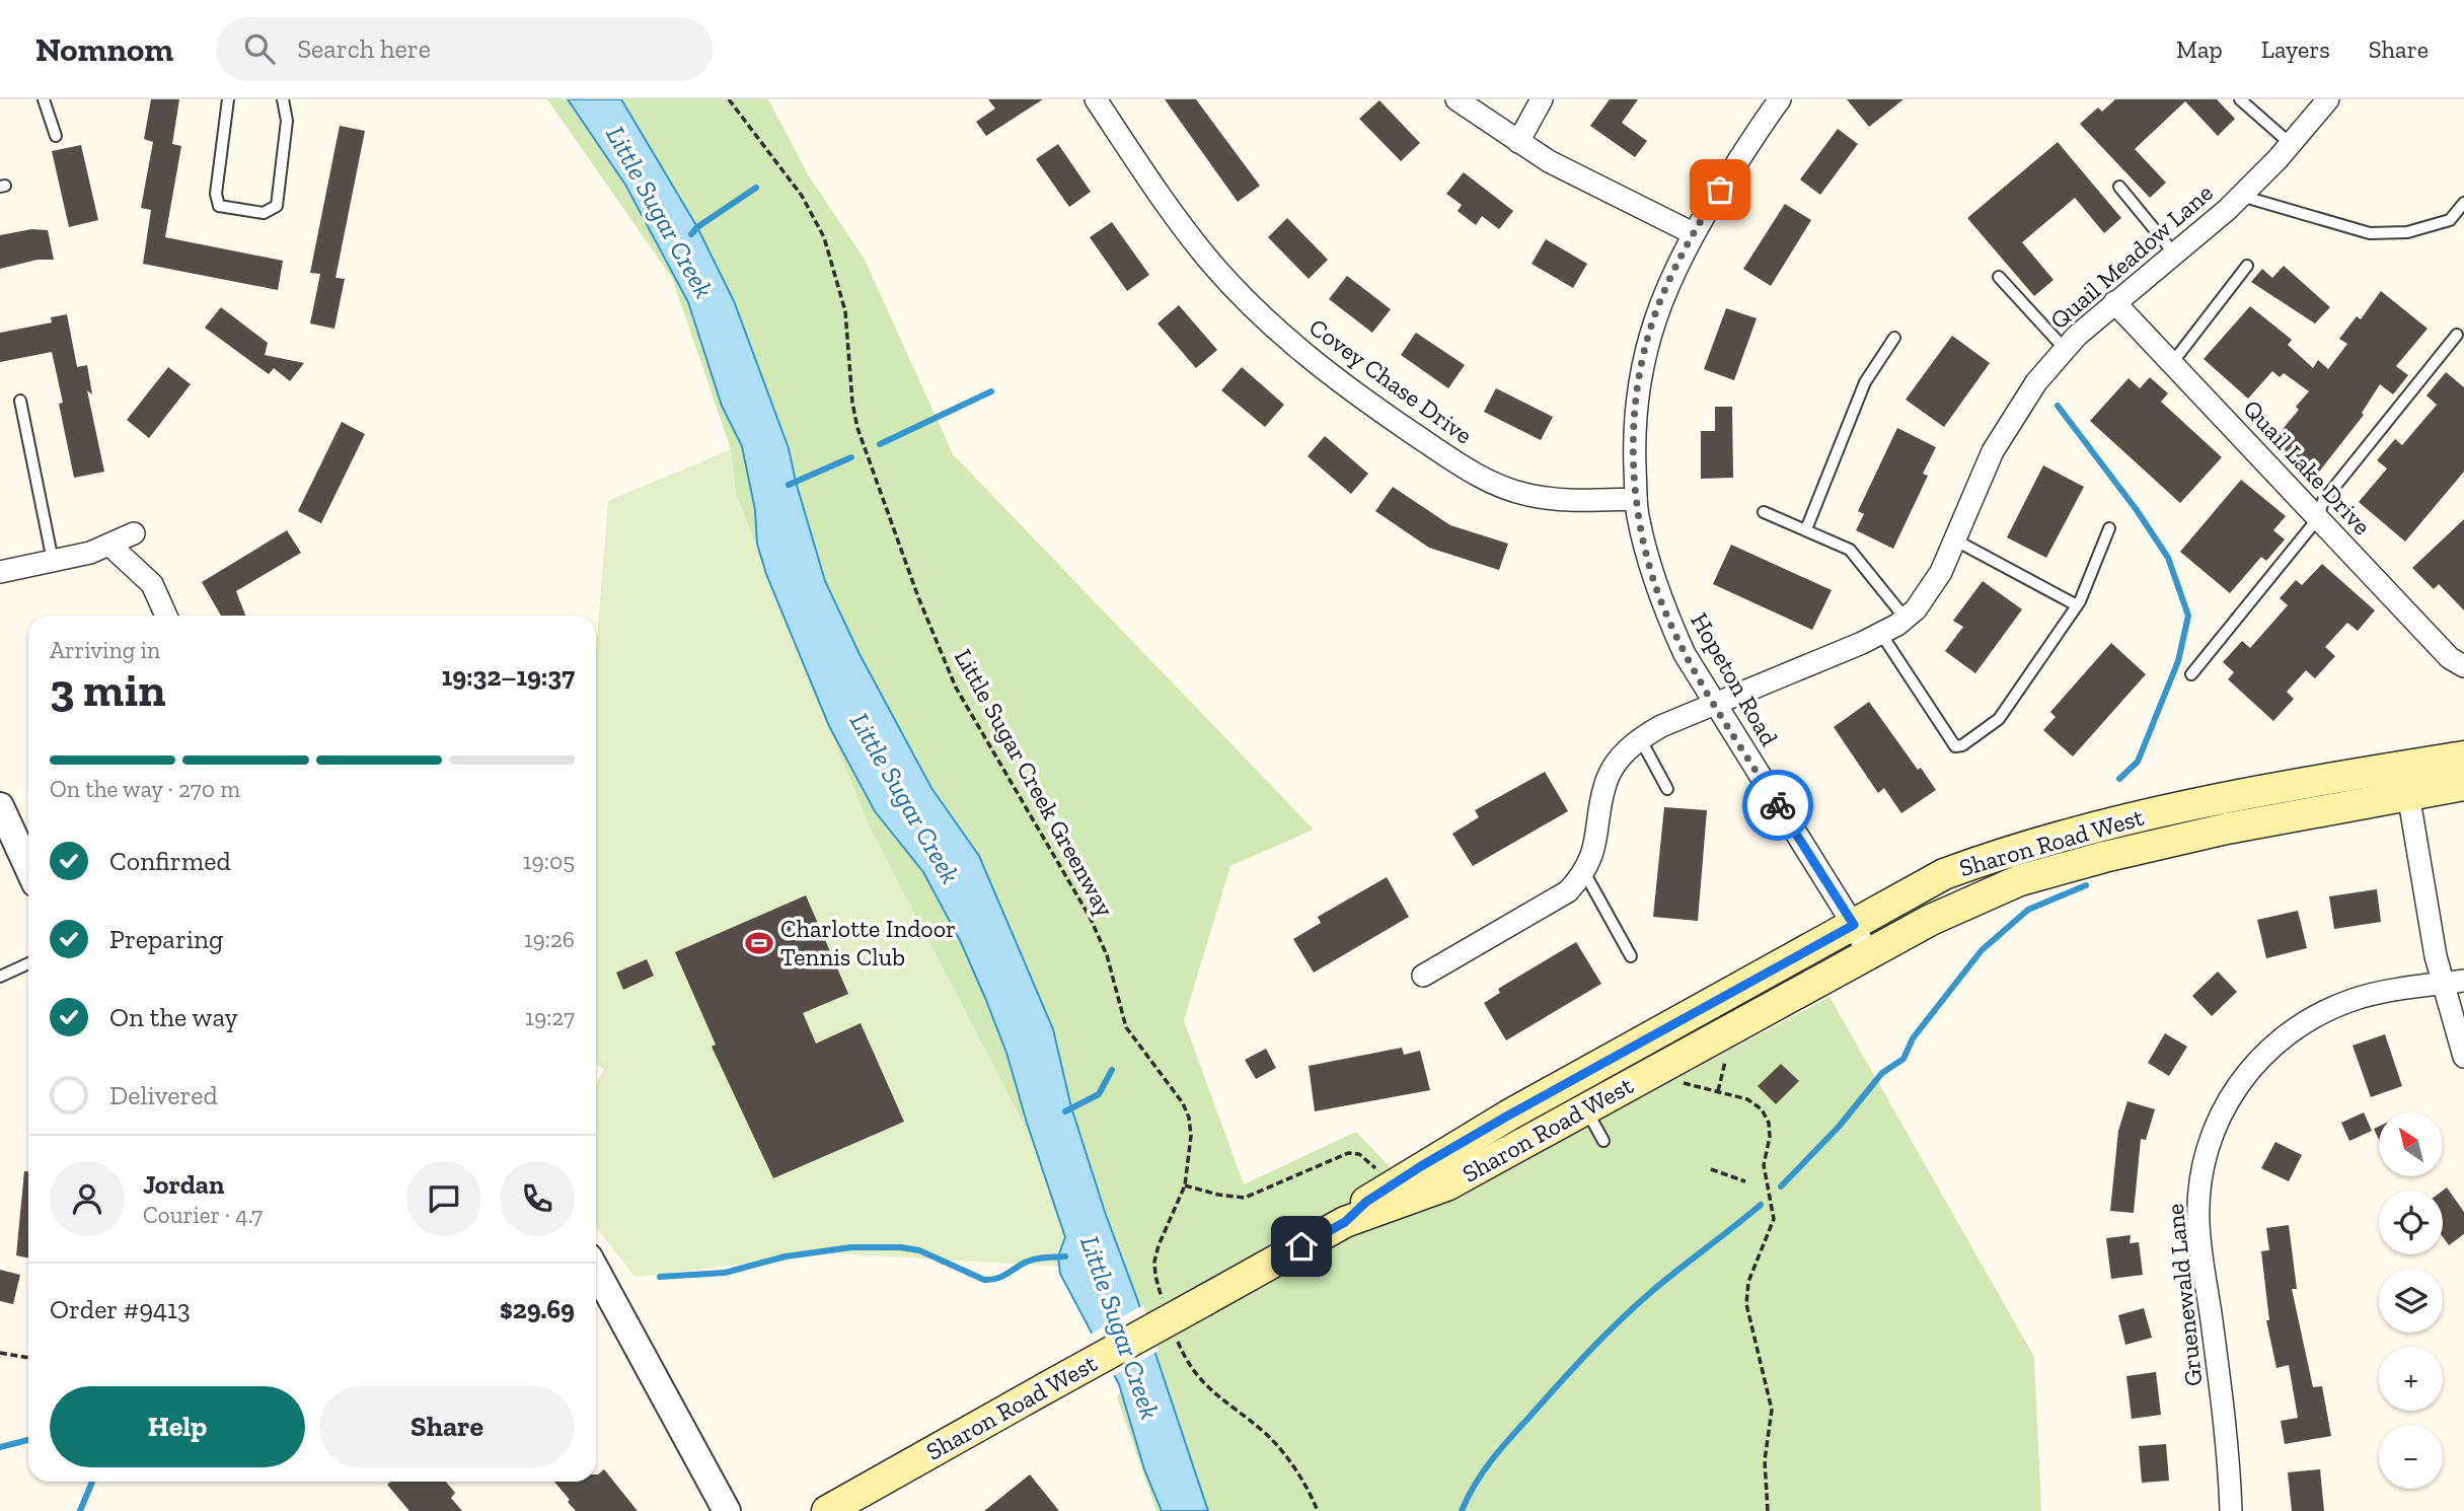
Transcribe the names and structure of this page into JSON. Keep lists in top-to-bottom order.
{
  "streets": {
    "main road": ["Sharon Road West"],
    "street": [
      "Quail Meadow Lane",
      "Covey Chase Drive",
      "Quail Lake Drive",
      "Hopeton Road",
      "Gruenewald Lane"
    ],
    "path": ["Little Sugar Creek Greenway"]
  },
  "crossings": [
    ["Quail Meadow Lane", "Quail Lake Drive"],
    ["Quail Meadow Lane", "Hopeton Road"],
    ["Covey Chase Drive", "Hopeton Road"],
    ["Hopeton Road", "Sharon Road West"]
  ],
  "water": ["Little Sugar Creek"],
  "places": {
    "sports": ["Charlotte Indoor Tennis Club"]
  },
  "north": "top left",
  "page": {
    "header": "Nomnom",
    "search": "Search here",
    "nav": ["Map", "Layers", "Share"],
    "heading": ["3 min", "Arriving in", "19:32–19:37"],
    "panel": [
      "Jordan",
      "Courier · 4.7",
      "Order #9413",
      "$29.69"
    ],
    "bar": "On the way · 270 m",
    "list": [
      ["Confirmed", "19:05"],
      ["Preparing", "19:26"],
      ["On the way", "19:27"],
      "Delivered"
    ],
    "map_buttons": ["+", "−"],
    "buttons": ["Help", "Share"]
  }
}
